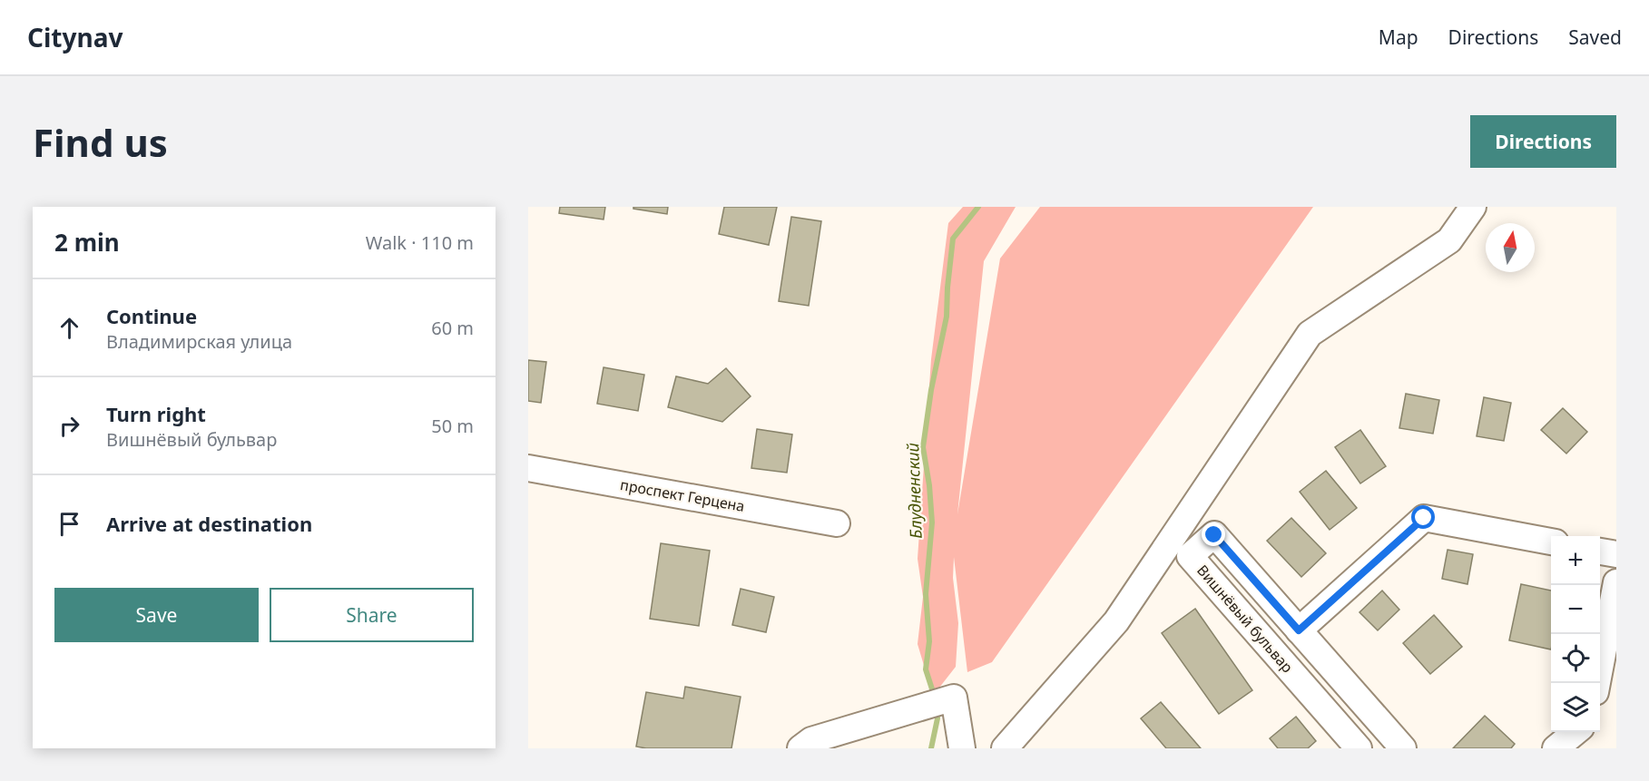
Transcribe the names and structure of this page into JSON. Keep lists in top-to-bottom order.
{
  "streets": {
    "street": ["проспект Герцена", "Вишнёвый бульвар"]
  },
  "water": ["Блудненский"],
  "north": "top",
  "page": {
    "header": "Citynav",
    "nav": ["Map", "Directions", "Saved"],
    "buttons": [
      "Directions",
      ["Save", "Share"]
    ],
    "title": "Find us",
    "heading": ["2 min", "Walk · 110 m"],
    "list": [
      ["Continue", "Владимирская улица", "60 m"],
      ["Turn right", "Вишнёвый бульвар", "50 m"],
      "Arrive at destination"
    ],
    "map_buttons": ["+", "−"]
  }
}
